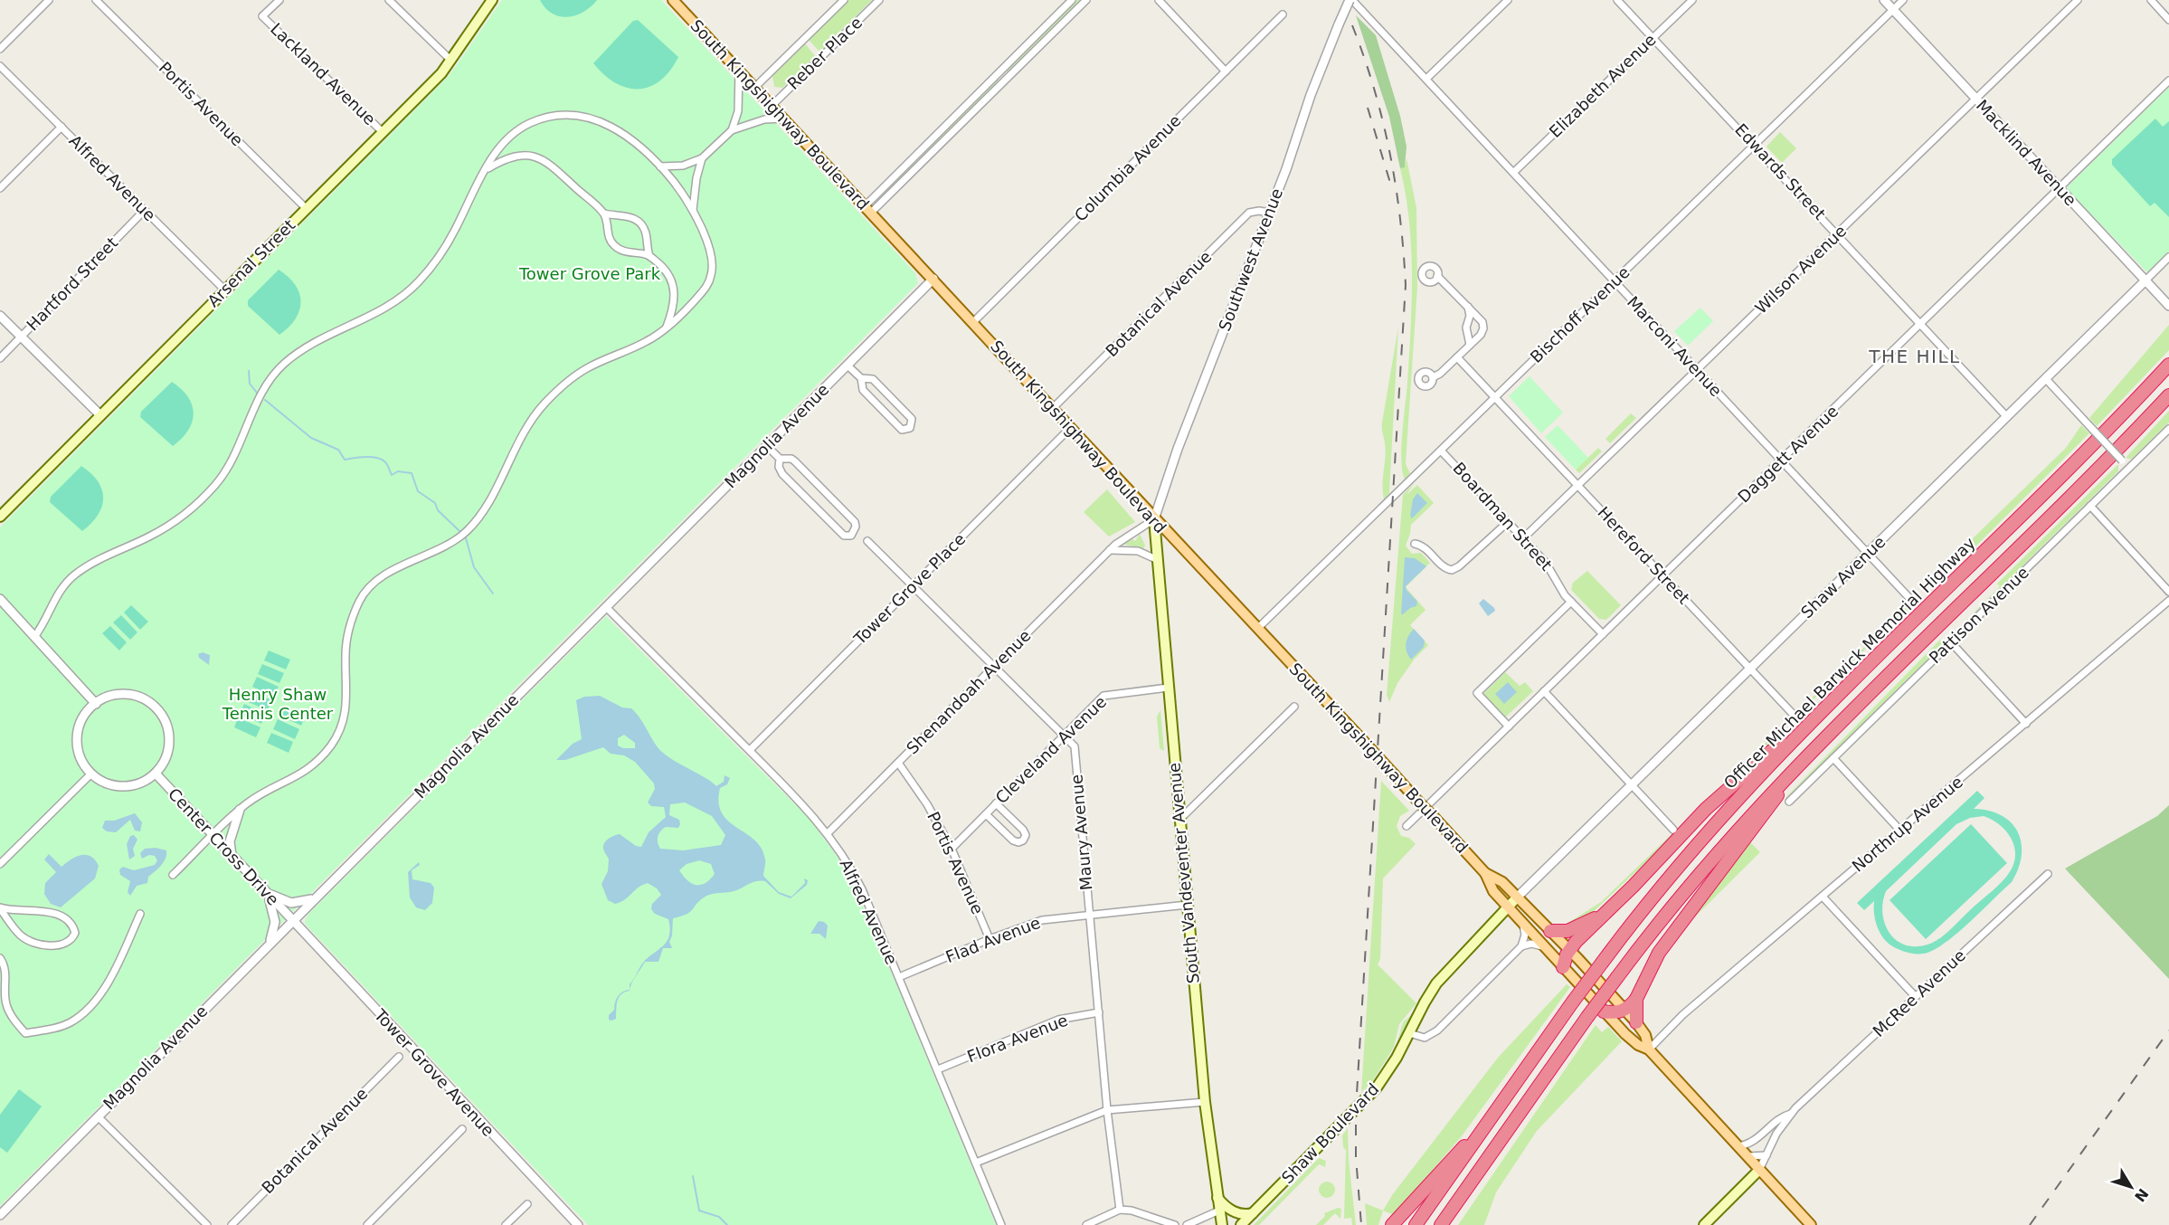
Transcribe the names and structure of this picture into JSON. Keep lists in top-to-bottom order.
{
  "streets": {
    "highway": ["Officer Michael Barwick Memorial Highway"],
    "main road": [
      "South Kingshighway Boulevard",
      "Arsenal Street",
      "South Vandeventer Avenue",
      "McRee Avenue",
      "Shaw Boulevard"
    ],
    "street": [
      "Reber Place",
      "Lackland Avenue",
      "Elizabeth Avenue",
      "Portis Avenue",
      "Macklind Avenue",
      "Columbia Avenue",
      "Edwards Street",
      "Alfred Avenue",
      "Southwest Avenue",
      "Wilson Avenue",
      "Hartford Street",
      "Botanical Avenue",
      "Bischoff Avenue",
      "Marconi Avenue",
      "Magnolia Avenue",
      "Daggett Avenue",
      "Boardman Street",
      "Hereford Street",
      "Shaw Avenue",
      "Tower Grove Place",
      "Pattison Avenue",
      "Shenandoah Avenue",
      "Cleveland Avenue",
      "Northrup Avenue",
      "Maury Avenue",
      "Center Cross Drive",
      "Flad Avenue",
      "Flora Avenue",
      "Tower Grove Avenue"
    ]
  },
  "crossings": [
    ["Reber Place", "South Kingshighway Boulevard"],
    ["Lackland Avenue", "Arsenal Street"],
    ["Elizabeth Avenue", "Edwards Street"],
    ["Elizabeth Avenue", "Marconi Avenue"],
    ["Portis Avenue", "Arsenal Street"],
    ["Portis Avenue", "Shenandoah Avenue"],
    ["Portis Avenue", "Cleveland Avenue"],
    ["Portis Avenue", "Flad Avenue"],
    ["South Kingshighway Boulevard", "Columbia Avenue"],
    ["South Kingshighway Boulevard", "Southwest Avenue"],
    ["South Kingshighway Boulevard", "Botanical Avenue"],
    ["South Kingshighway Boulevard", "Bischoff Avenue"],
    ["South Kingshighway Boulevard", "Magnolia Avenue"],
    ["South Kingshighway Boulevard", "Shaw Avenue"],
    ["South Kingshighway Boulevard", "Tower Grove Place"],
    ["South Kingshighway Boulevard", "Shenandoah Avenue"],
    ["South Kingshighway Boulevard", "Northrup Avenue"],
    ["South Kingshighway Boulevard", "South Vandeventer Avenue"],
    ["South Kingshighway Boulevard", "McRee Avenue"],
    ["South Kingshighway Boulevard", "Shaw Boulevard"],
    ["Macklind Avenue", "Wilson Avenue"],
    ["Macklind Avenue", "Bischoff Avenue"],
    ["Macklind Avenue", "Daggett Avenue"],
    ["Macklind Avenue", "Shaw Avenue"],
    ["Edwards Street", "Wilson Avenue"],
    ["Edwards Street", "Bischoff Avenue"],
    ["Edwards Street", "Daggett Avenue"],
    ["Edwards Street", "Shaw Avenue"],
    ["Alfred Avenue", "Arsenal Street"],
    ["Alfred Avenue", "Hartford Street"],
    ["Alfred Avenue", "Magnolia Avenue"],
    ["Alfred Avenue", "Tower Grove Place"],
    ["Alfred Avenue", "Shenandoah Avenue"],
    ["Alfred Avenue", "Flad Avenue"],
    ["Alfred Avenue", "Flora Avenue"],
    ["Southwest Avenue", "Botanical Avenue"],
    ["Southwest Avenue", "Marconi Avenue"],
    ["Southwest Avenue", "Shenandoah Avenue"],
    ["Southwest Avenue", "South Vandeventer Avenue"],
    ["Wilson Avenue", "Marconi Avenue"],
    ["Wilson Avenue", "Boardman Street"],
    ["Wilson Avenue", "Hereford Street"],
    ["Bischoff Avenue", "Marconi Avenue"],
    ["Bischoff Avenue", "Boardman Street"],
    ["Bischoff Avenue", "Hereford Street"],
    ["Marconi Avenue", "Daggett Avenue"],
    ["Marconi Avenue", "Shaw Avenue"],
    ["Magnolia Avenue", "Center Cross Drive"],
    ["Magnolia Avenue", "Tower Grove Avenue"],
    ["Daggett Avenue", "Boardman Street"],
    ["Daggett Avenue", "Hereford Street"],
    ["Hereford Street", "Shaw Avenue"],
    ["Shaw Avenue", "Shaw Boulevard"],
    ["Tower Grove Place", "Maury Avenue"],
    ["Shenandoah Avenue", "Maury Avenue"],
    ["Shenandoah Avenue", "South Vandeventer Avenue"],
    ["Cleveland Avenue", "Maury Avenue"],
    ["Cleveland Avenue", "South Vandeventer Avenue"],
    ["Maury Avenue", "Flad Avenue"],
    ["Maury Avenue", "Flora Avenue"],
    ["Center Cross Drive", "Tower Grove Avenue"],
    ["South Vandeventer Avenue", "Flad Avenue"]
  ],
  "districts": ["THE HILL"],
  "parks": ["Tower Grove Park", "Henry Shaw Tennis Center"],
  "north": "bottom right"
}
